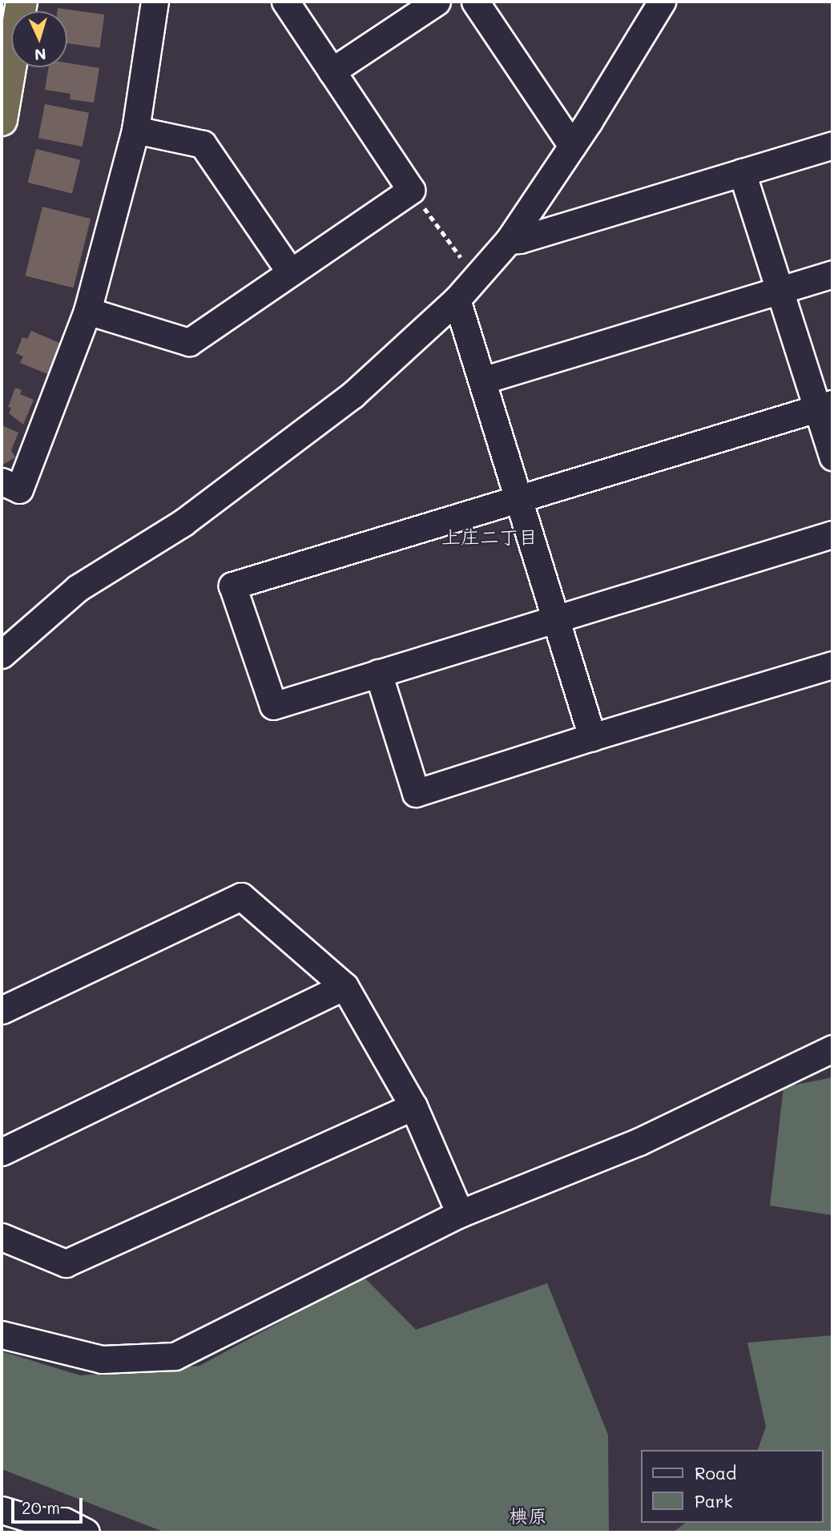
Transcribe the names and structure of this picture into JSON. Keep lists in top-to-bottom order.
{
  "districts": ["上庄二丁目", "椣原"],
  "legend": ["Road", "Park"],
  "scale_bar": "20 m",
  "north": "bottom"
}
